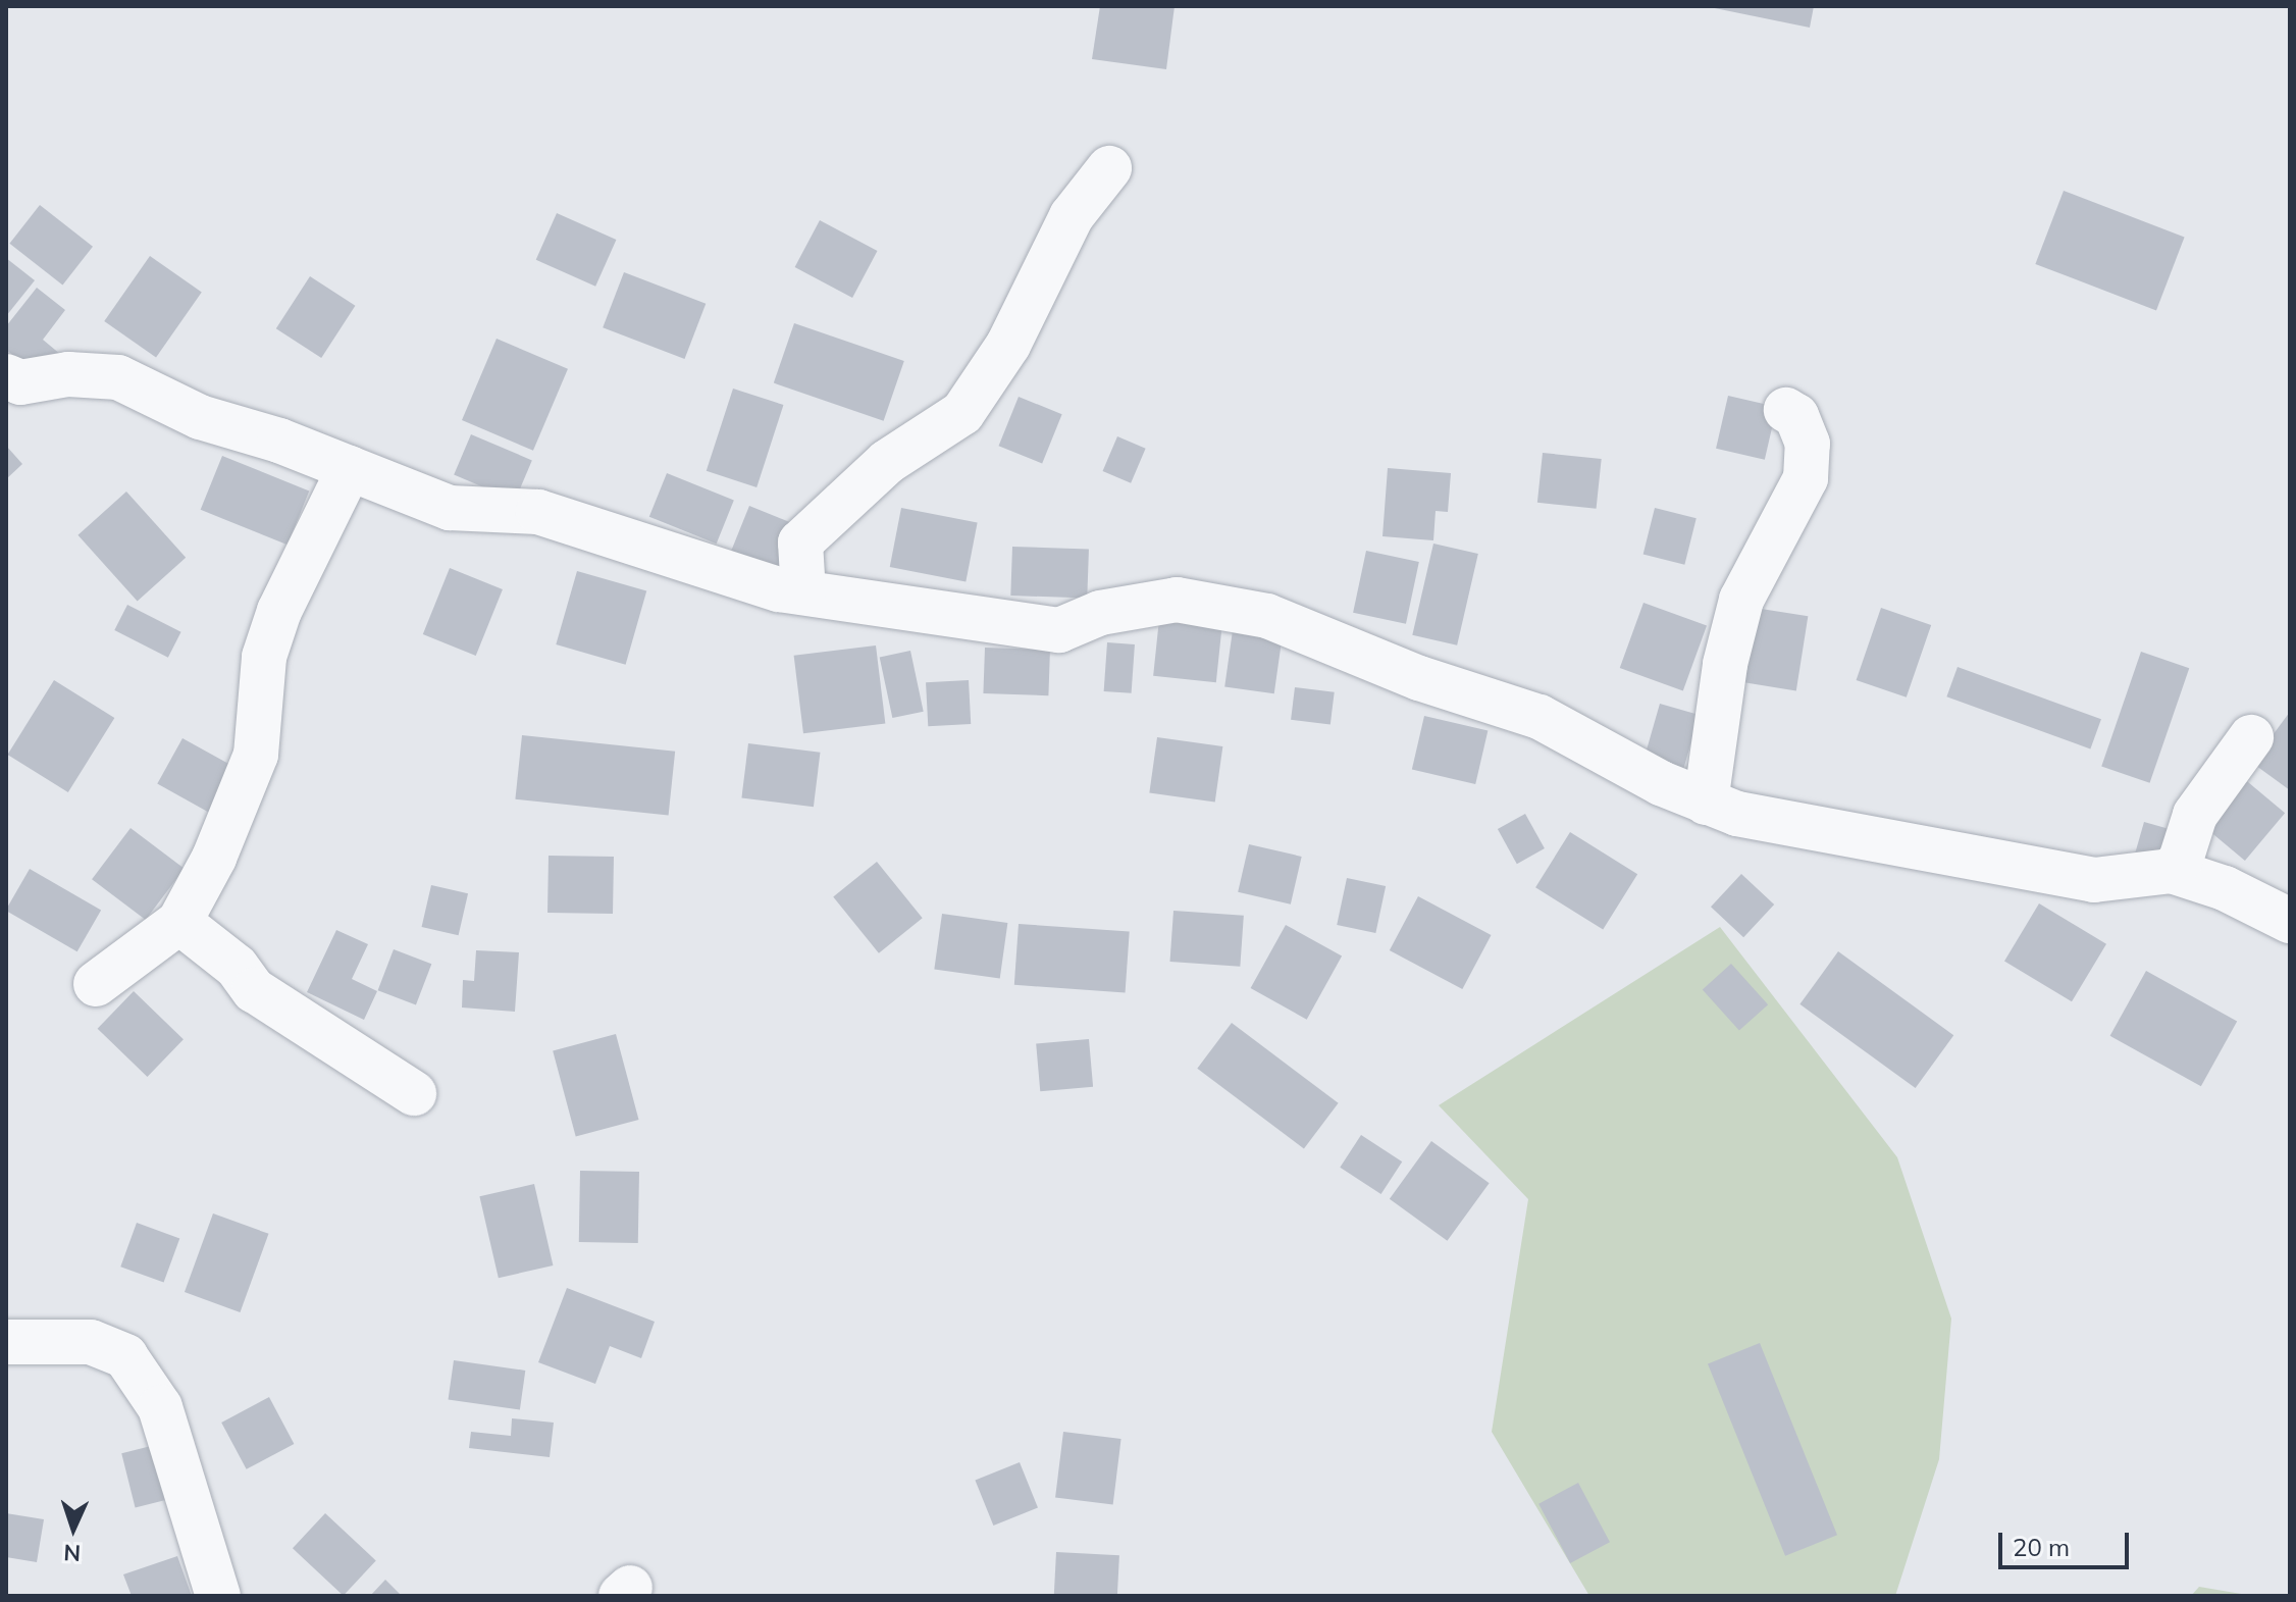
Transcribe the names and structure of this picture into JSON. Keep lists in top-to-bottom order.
{
  "scale_bar": "20 m",
  "north": "bottom"
}
